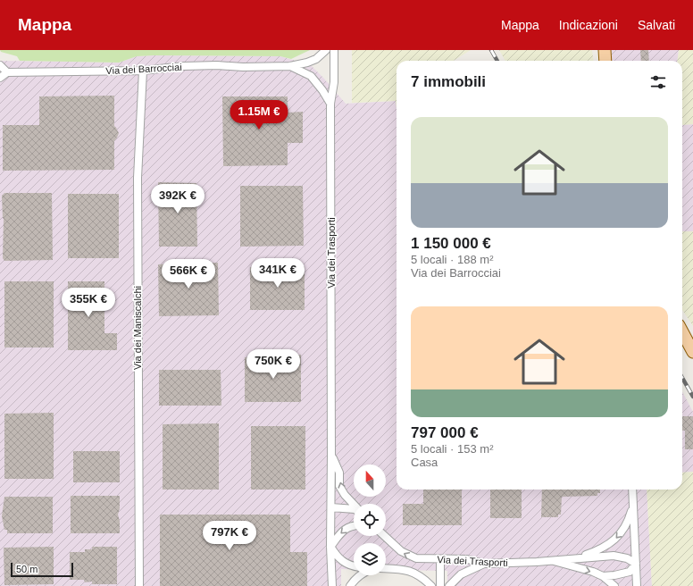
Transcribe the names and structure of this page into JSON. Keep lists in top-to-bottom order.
{
  "streets": {
    "street": ["Via dei Barrocciai", "Via dei Trasporti", "Via dei Maniscalchi"]
  },
  "crossings": [
    ["Via dei Barrocciai", "Via dei Trasporti"],
    ["Via dei Barrocciai", "Via dei Maniscalchi"]
  ],
  "scale_bar": "50 m",
  "north": "top",
  "page": {
    "header": "Mappa",
    "nav": ["Mappa", "Indicazioni", "Salvati"],
    "heading": "7 immobili",
    "price": [
      "1.15M €",
      "392K €",
      "341K €",
      "566K €",
      "355K €",
      "750K €",
      "797K €"
    ],
    "list": [
      {
        "name": "1 150 000 €",
        "note": "5 locali · 188 m² · Via dei Barrocciai"
      },
      {
        "name": "797 000 €",
        "note": "5 locali · 153 m² · Casa"
      }
    ],
    "scale": "50 m"
  }
}
